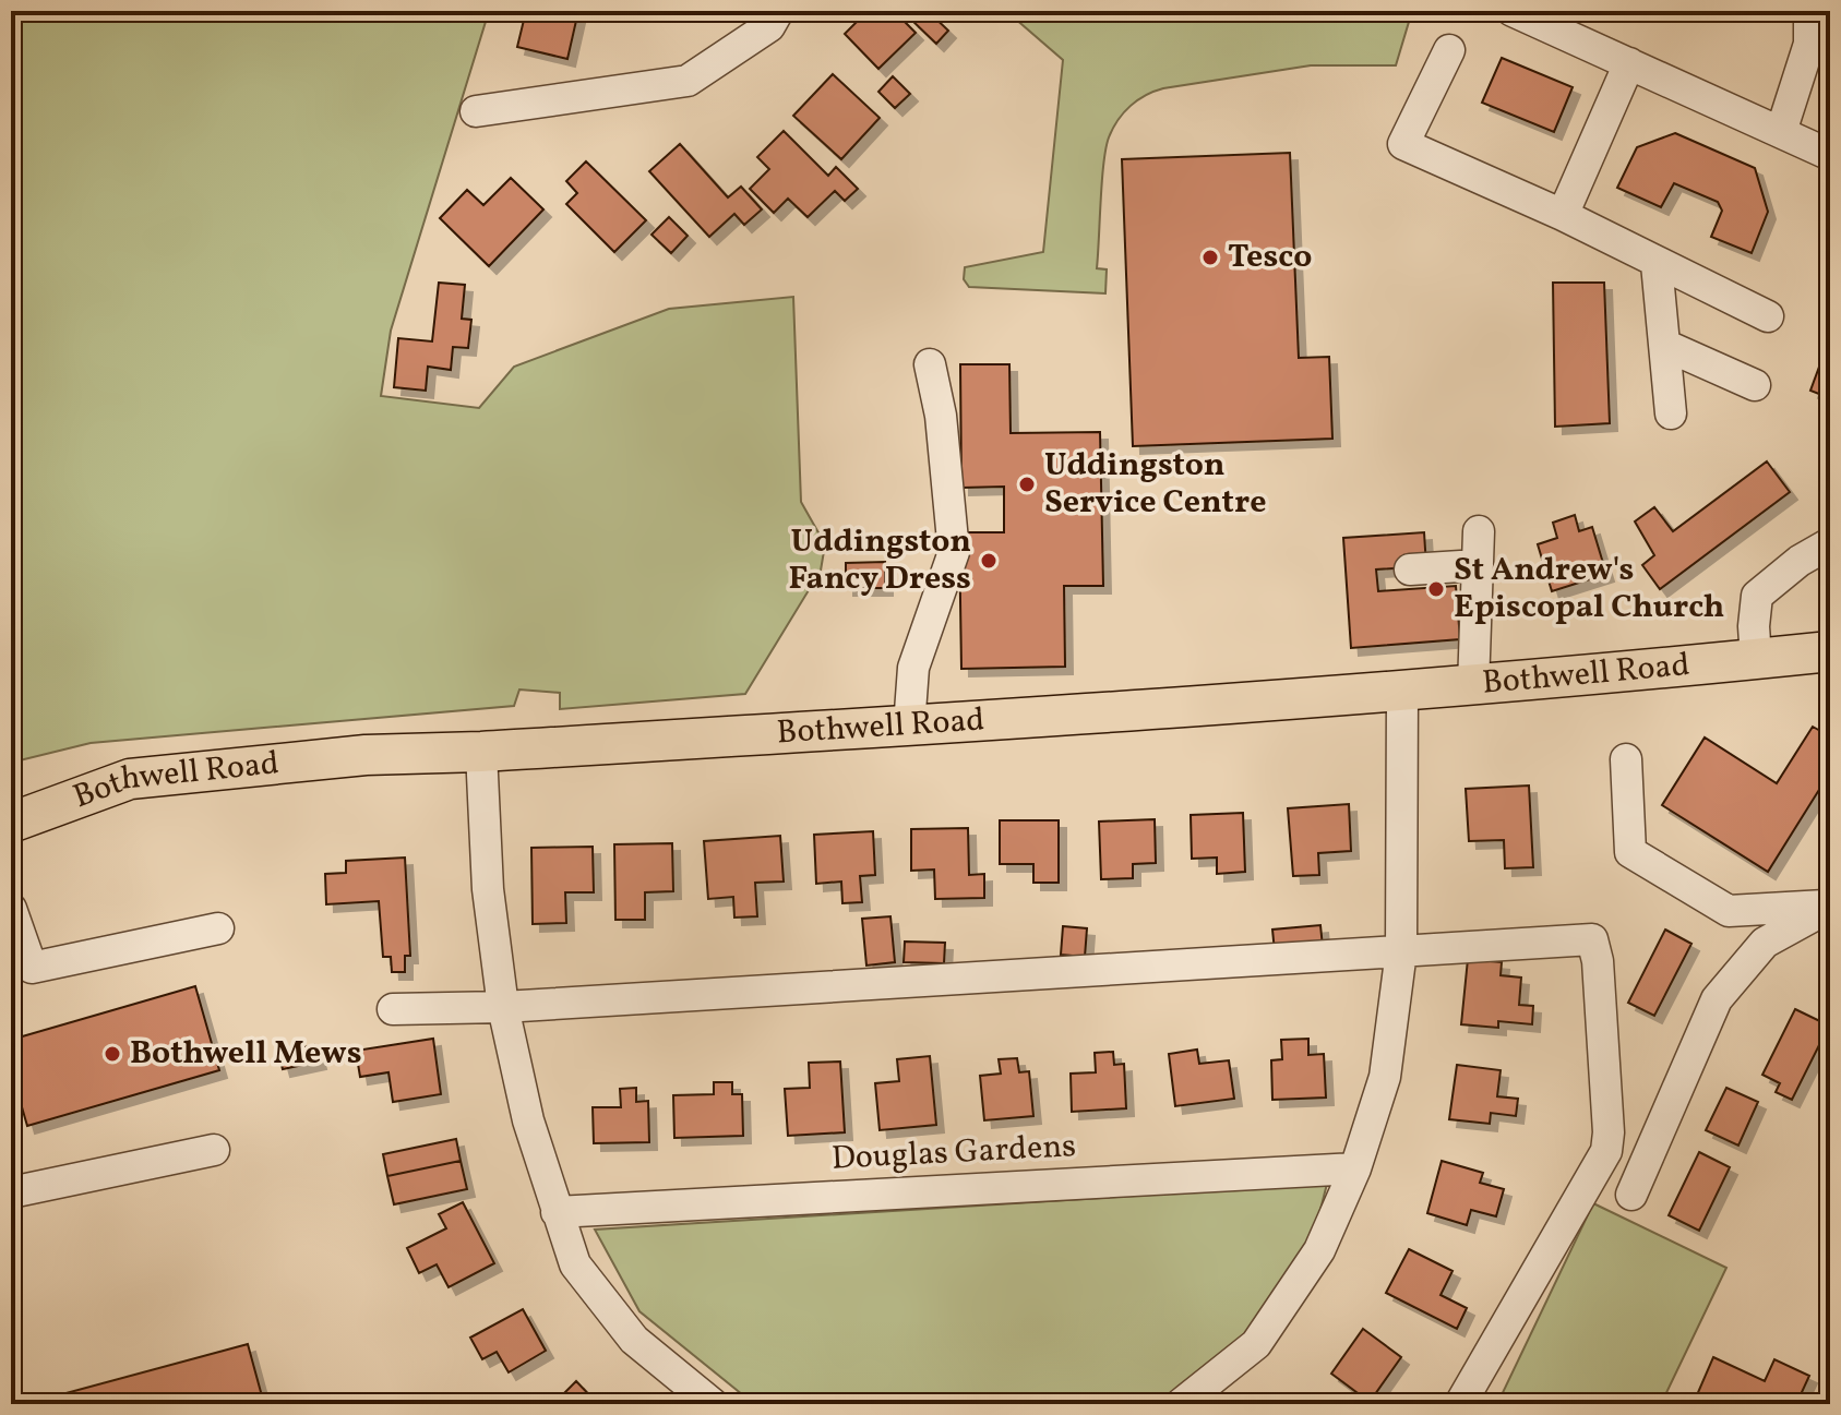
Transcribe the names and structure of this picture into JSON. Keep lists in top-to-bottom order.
{
  "streets": {
    "main road": ["Bothwell Road"],
    "street": ["Douglas Gardens"]
  },
  "places": [
    "Tesco",
    "Uddingston Service Centre",
    "Uddingston Fancy Dress",
    "St Andrew's Episcopal Church",
    "Bothwell Mews"
  ]
}
